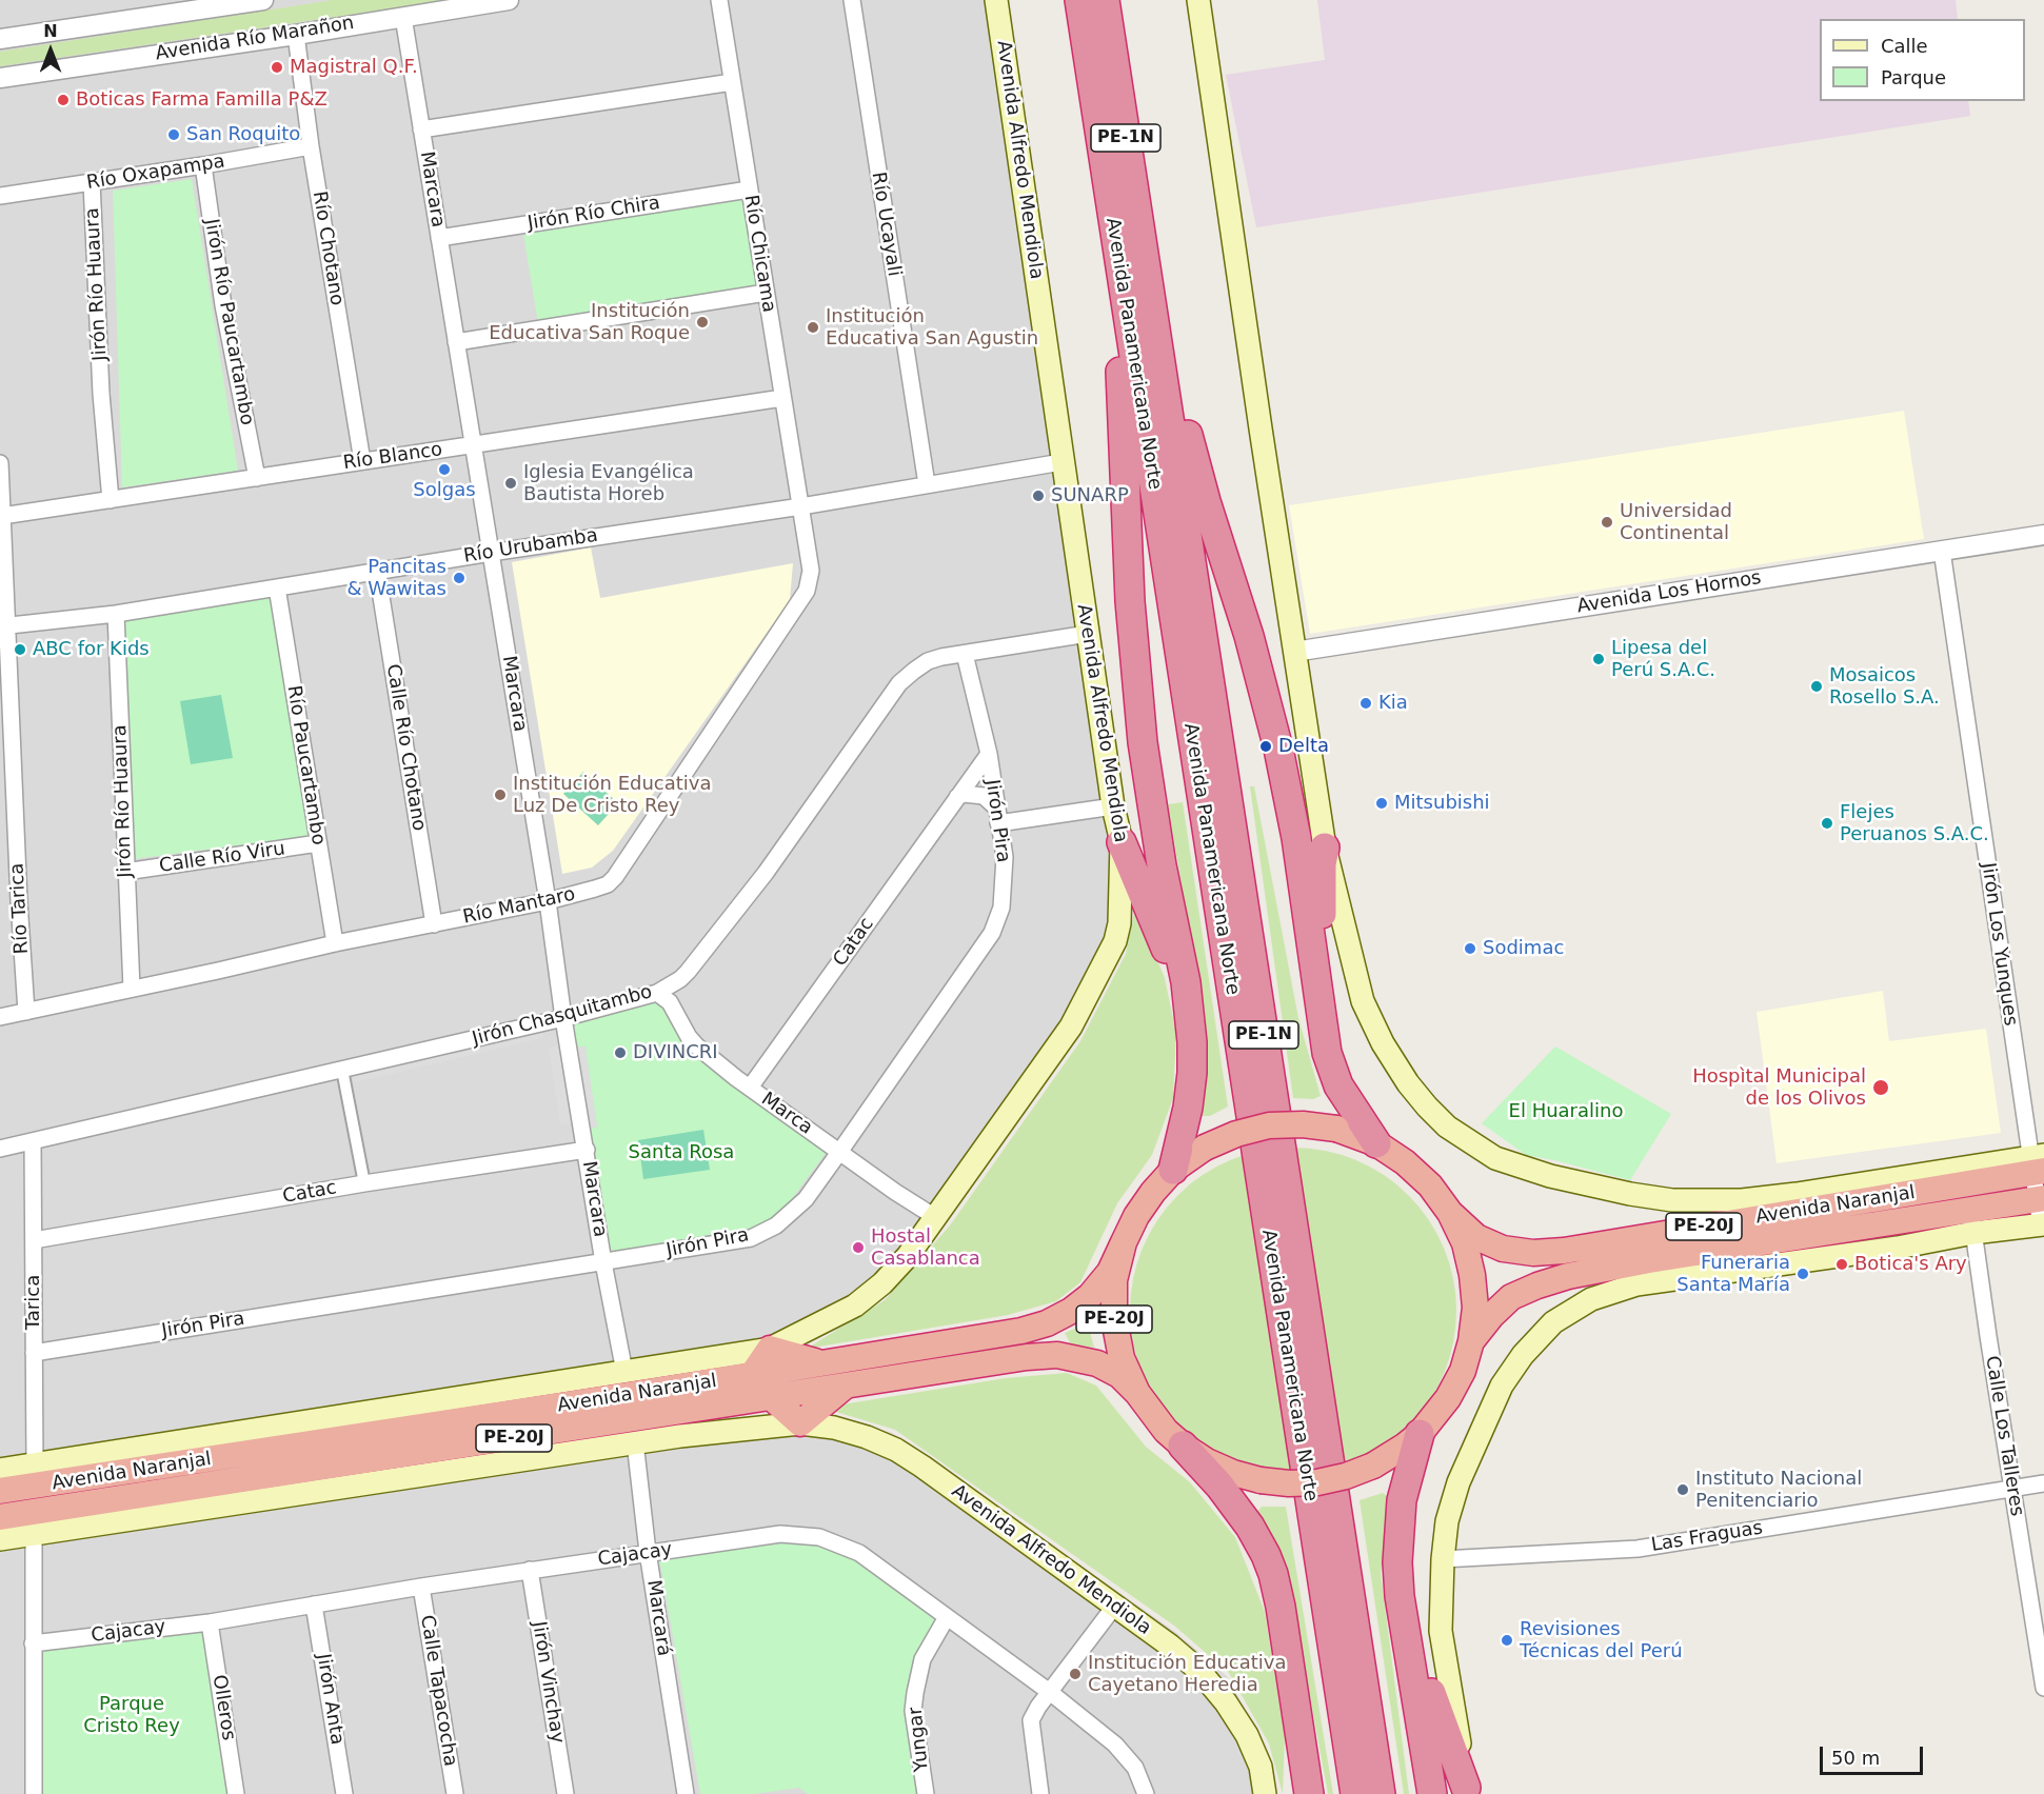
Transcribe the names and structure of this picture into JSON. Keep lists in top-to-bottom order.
{
  "streets": {
    "highway": [
      "PE-1N",
      "Avenida Panamericana Norte",
      "Avenida Naranjal",
      "PE-20J"
    ],
    "main road": ["Avenida Alfredo Mendiola"],
    "street": [
      "Avenida Río Marañon",
      "Río Oxapampa",
      "Marcara",
      "Jirón Río Chira",
      "Río Ucayali",
      "Río Chotano",
      "Río Chicama",
      "Jirón Río Huaura",
      "Jirón Río Paucartambo",
      "Río Blanco",
      "Río Urubamba",
      "Avenida Los Hornos",
      "Calle Río Chotano",
      "Río Paucartambo",
      "Jirón Pira",
      "Calle Río Viru",
      "Río Mantaro",
      "Río Tarica",
      "Catac",
      "Jirón Los Yunques",
      "Jirón Chasquitambo",
      "Marca",
      "Tarica",
      "Calle Los Talleres",
      "Las Fraguas",
      "Cajacay",
      "Marcará",
      "Jirón Vinchay",
      "Calle Tapacocha",
      "Jirón Anta",
      "Olleros",
      "Yungar"
    ]
  },
  "crossings": [
    ["Avenida Río Marañon", "Marcara"],
    ["Avenida Río Marañon", "Río Chotano"],
    ["Avenida Alfredo Mendiola", "Río Urubamba"],
    ["Avenida Alfredo Mendiola", "Jirón Chasquitambo"],
    ["Avenida Alfredo Mendiola", "Marca"],
    ["Avenida Alfredo Mendiola", "Avenida Naranjal"],
    ["Río Oxapampa", "Río Chotano"],
    ["Río Oxapampa", "Jirón Río Huaura"],
    ["Río Oxapampa", "Jirón Río Paucartambo"],
    ["Marcara", "Jirón Río Chira"],
    ["Marcara", "Río Blanco"],
    ["Marcara", "Río Urubamba"],
    ["Marcara", "Jirón Pira"],
    ["Marcara", "Río Mantaro"],
    ["Marcara", "Catac"],
    ["Marcara", "Jirón Chasquitambo"],
    ["Marcara", "Avenida Naranjal"],
    ["Jirón Río Chira", "Río Chicama"],
    ["Río Ucayali", "Río Urubamba"],
    ["Río Chotano", "Río Blanco"],
    ["Río Chicama", "Río Blanco"],
    ["Río Chicama", "Río Urubamba"],
    ["Río Chicama", "Río Mantaro"],
    ["Jirón Río Huaura", "Río Blanco"],
    ["Jirón Río Huaura", "Río Urubamba"],
    ["Jirón Río Huaura", "Calle Río Viru"],
    ["Jirón Río Huaura", "Río Mantaro"],
    ["Jirón Río Paucartambo", "Río Blanco"],
    ["Río Blanco", "Río Tarica"],
    ["Río Urubamba", "Calle Río Chotano"],
    ["Río Urubamba", "Río Paucartambo"],
    ["Río Urubamba", "Río Mantaro"],
    ["Río Urubamba", "Río Tarica"],
    ["Avenida Los Hornos", "Jirón Los Yunques"],
    ["Calle Río Chotano", "Río Mantaro"],
    ["Río Paucartambo", "Calle Río Viru"],
    ["Río Paucartambo", "Río Mantaro"],
    ["Jirón Pira", "Catac"],
    ["Jirón Pira", "Jirón Chasquitambo"],
    ["Jirón Pira", "Marca"],
    ["Jirón Pira", "Tarica"],
    ["Río Mantaro", "Río Tarica"],
    ["Catac", "Marca"],
    ["Catac", "Tarica"],
    ["Jirón Los Yunques", "Avenida Naranjal"],
    ["Jirón Chasquitambo", "Marca"],
    ["Jirón Chasquitambo", "Tarica"],
    ["Avenida Naranjal", "PE-20J"],
    ["Avenida Naranjal", "Tarica"],
    ["Avenida Naranjal", "Calle Los Talleres"],
    ["Avenida Naranjal", "Las Fraguas"],
    ["Calle Los Talleres", "Las Fraguas"],
    ["Cajacay", "Marcará"],
    ["Cajacay", "Jirón Vinchay"],
    ["Cajacay", "Calle Tapacocha"],
    ["Cajacay", "Jirón Anta"],
    ["Cajacay", "Olleros"],
    ["Cajacay", "Yungar"]
  ],
  "parks": ["El Huaralino", "Santa Rosa", "Parque Cristo Rey"],
  "places": [
    "Magistral Q.F.",
    "Boticas Farma Familla P&Z",
    "San Roquito",
    "Institución Educativa San Roque",
    "Institución Educativa San Agustin",
    "Solgas",
    "Iglesia Evangélica Bautista Horeb",
    "SUNARP",
    "Universidad Continental",
    "Pancitas & Wawitas",
    "ABC for Kids",
    "Lipesa del Perú S.A.C.",
    "Mosaicos Rosello S.A.",
    "Kia",
    "Delta",
    "Institución Educativa Luz De Cristo Rey",
    "Mitsubishi",
    "Flejes Peruanos S.A.C.",
    "Sodimac",
    "DIVINCRI",
    "Hospìtal Municipal de los Olivos",
    "Hostal Casablanca",
    "Botica's Ary",
    "Funeraria Santa María",
    "Instituto Nacional Penitenciario",
    "Revisiones Técnicas del Perú",
    "Institución Educativa Cayetano Heredia"
  ],
  "legend": ["Calle", "Parque"],
  "scale_bar": "50 m",
  "north": "top"
}
